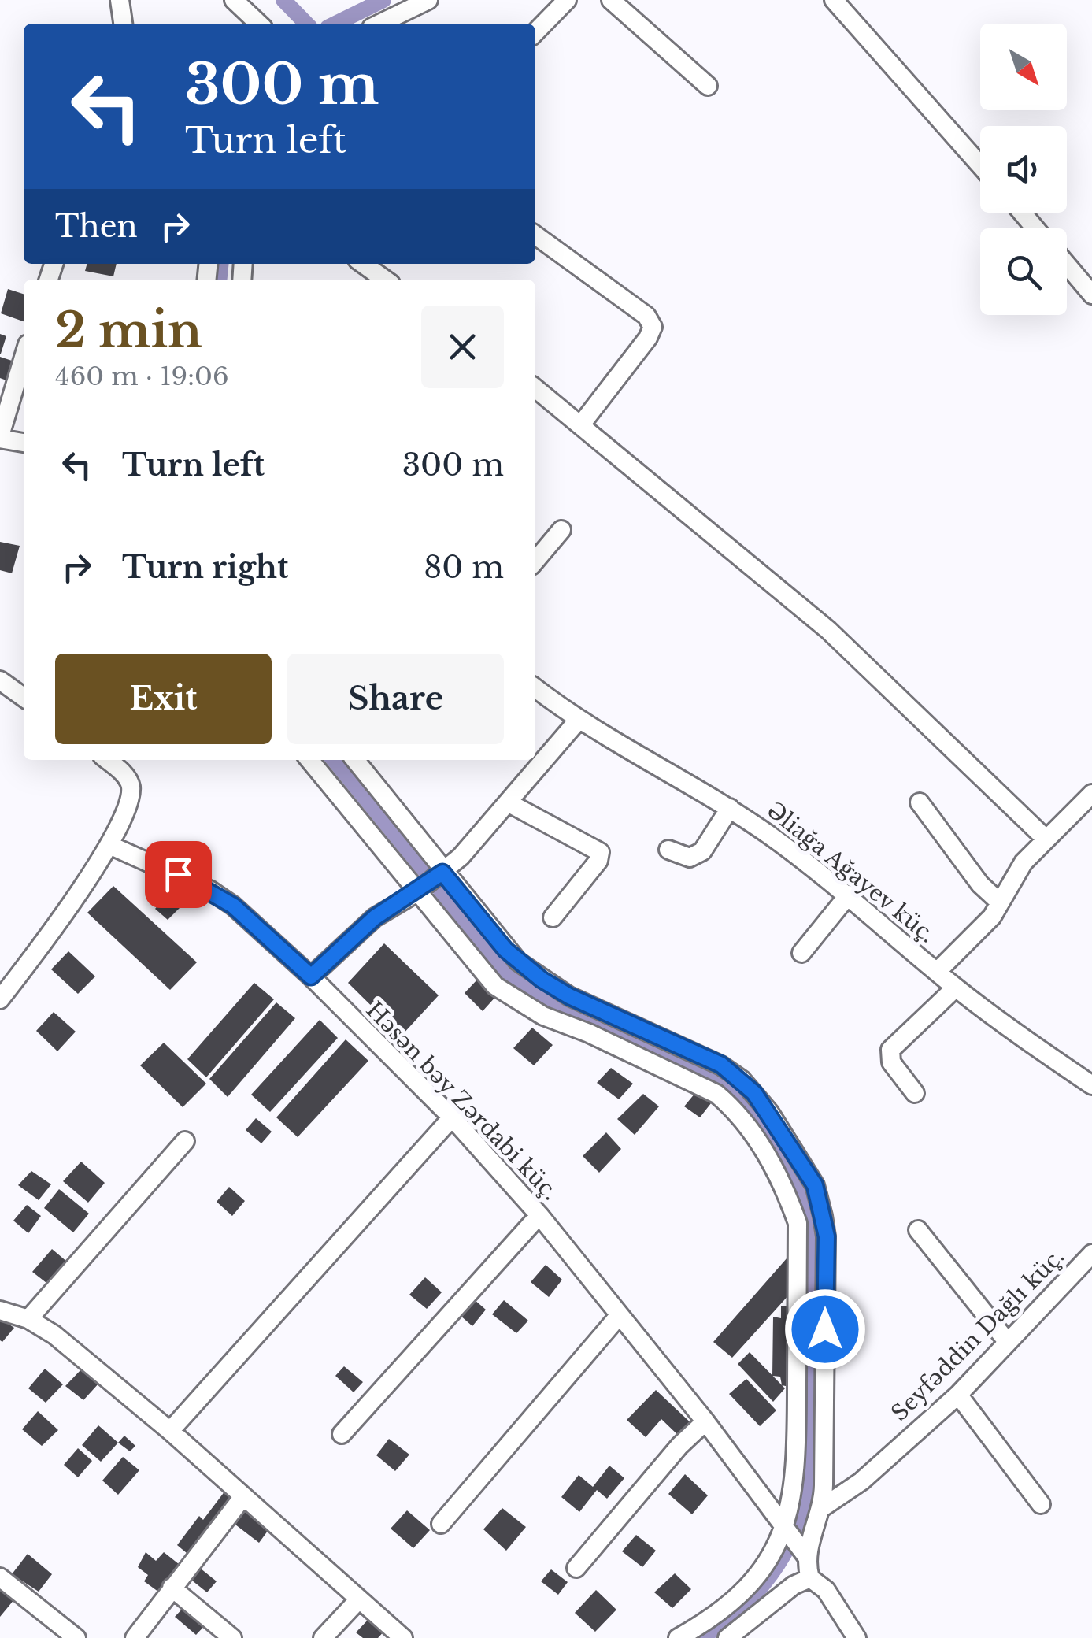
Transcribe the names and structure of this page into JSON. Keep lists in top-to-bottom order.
{
  "streets": {
    "street": ["Əliağa Ağayev küç.", "Həsən bəy Zərdabi küç.", "Seyfəddin Dağlı küç."]
  },
  "north": "bottom right",
  "page": {
    "turn": ["300 m", "Turn left"],
    "then": "Then",
    "heading": ["2 min", "460 m · 19:06"],
    "list": [
      {
        "name": "Turn left",
        "value": "300 m"
      },
      {
        "name": "Turn right",
        "value": "80 m"
      }
    ],
    "buttons": ["Exit", "Share"]
  }
}
